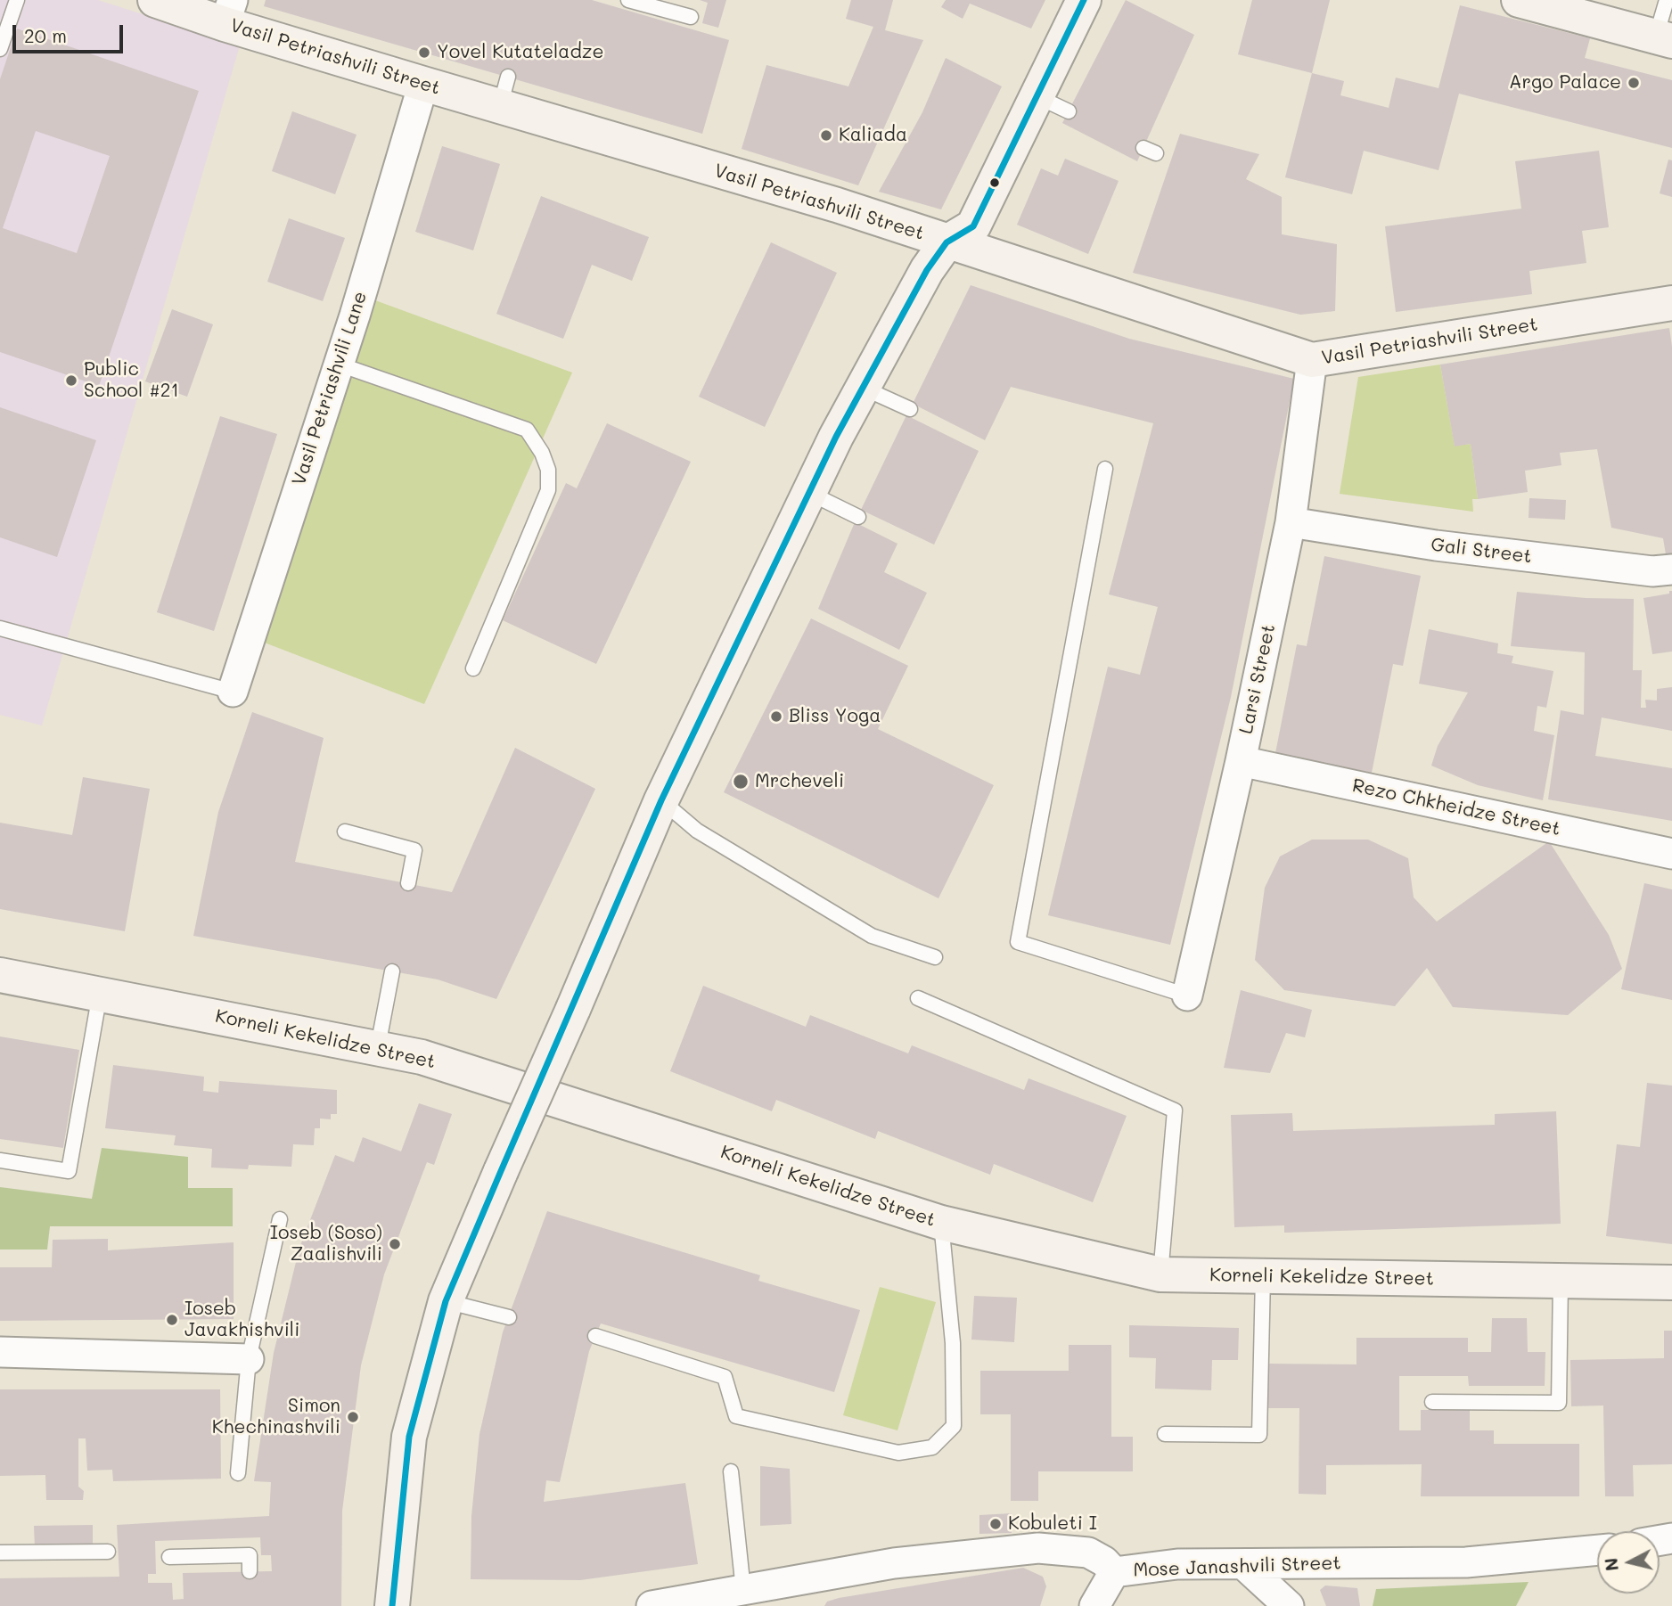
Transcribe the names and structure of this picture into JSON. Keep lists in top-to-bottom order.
{
  "streets": {
    "street": [
      "Vasil Petriashvili Street",
      "Vasil Petriashvili Lane",
      "Gali Street",
      "Larsi Street",
      "Rezo Chkheidze Street",
      "Korneli Kekelidze Street",
      "Mose Janashvili Street"
    ]
  },
  "crossings": [
    ["Vasil Petriashvili Street", "Vasil Petriashvili Lane"],
    ["Vasil Petriashvili Street", "Larsi Street"],
    ["Gali Street", "Larsi Street"],
    ["Larsi Street", "Rezo Chkheidze Street"]
  ],
  "places": [
    "Yovel Kutateladze",
    "Argo Palace",
    "Kaliada",
    "Public School #21",
    "Bliss Yoga",
    "Mrcheveli",
    "Ioseb (Soso) Zaalishvili",
    "Ioseb Javakhishvili",
    "Simon Khechinashvili",
    "Kobuleti I"
  ],
  "scale_bar": "20 m",
  "north": "left"
}
